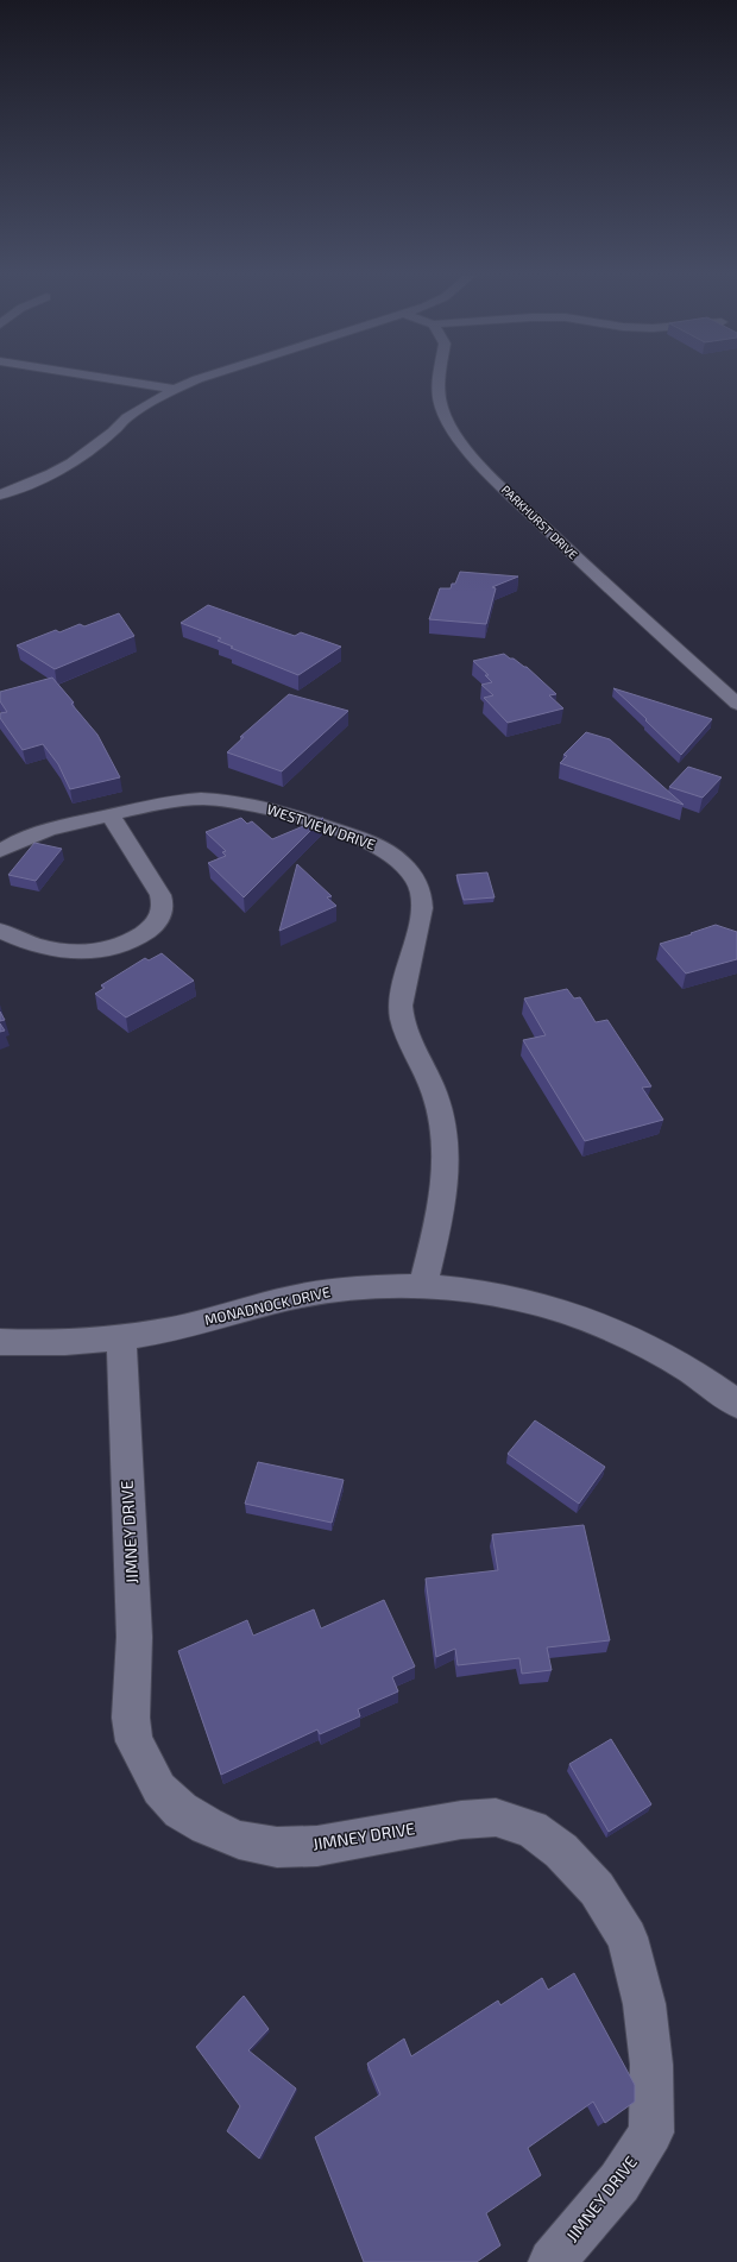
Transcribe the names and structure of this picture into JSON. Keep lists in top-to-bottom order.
{
  "streets": {
    "street": [
      "PARKHURST DRIVE",
      "WESTVIEW DRIVE",
      "MONADNOCK DRIVE",
      "JIMNEY DRIVE"
    ]
  },
  "crossings": [
    ["WESTVIEW DRIVE", "MONADNOCK DRIVE"],
    ["MONADNOCK DRIVE", "JIMNEY DRIVE"]
  ]
}
